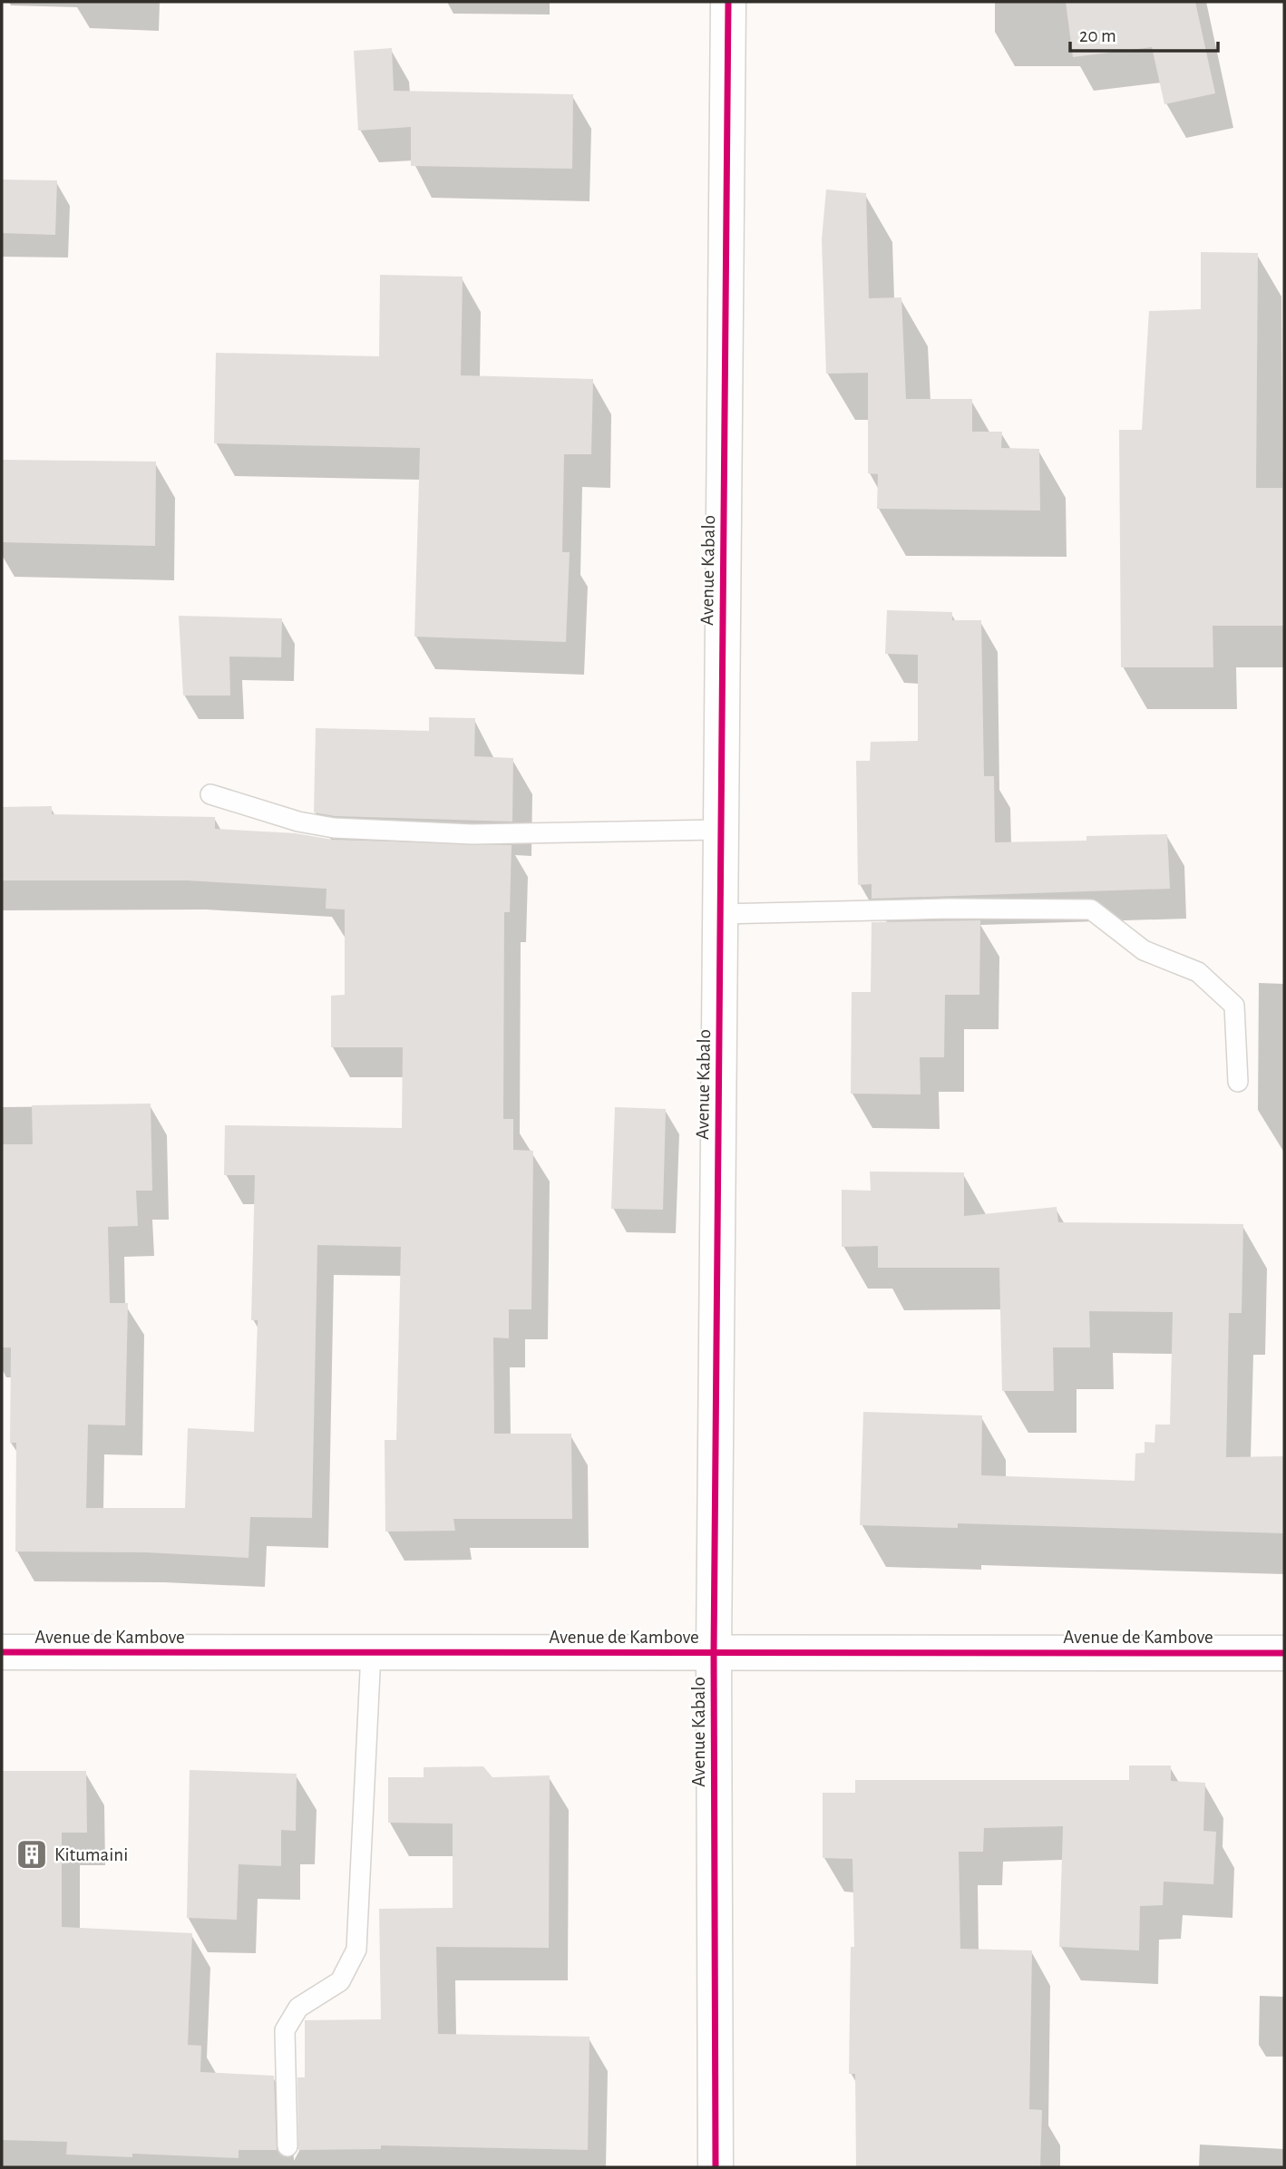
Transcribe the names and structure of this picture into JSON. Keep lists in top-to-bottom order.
{
  "streets": {
    "street": ["Avenue Kabalo", "Avenue de Kambove"]
  },
  "crossings": [
    ["Avenue Kabalo", "Avenue de Kambove"]
  ],
  "places": {
    "building": ["Kitumaini"]
  },
  "scale_bar": "20 m"
}
